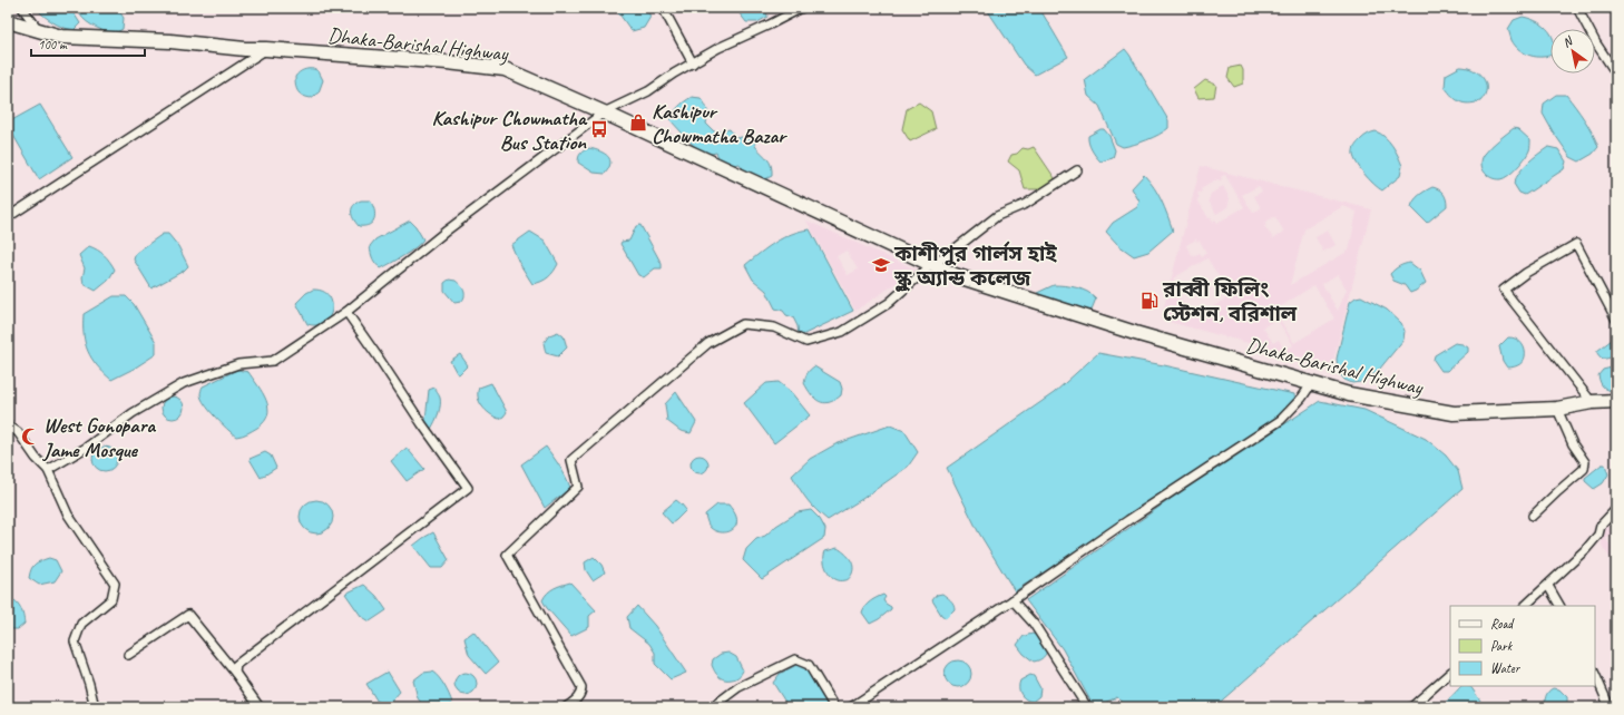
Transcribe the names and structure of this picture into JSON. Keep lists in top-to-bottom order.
{
  "streets": {
    "highway": ["Dhaka-Barishal Highway"]
  },
  "places": {
    "shop": ["Kashipur Chowmatha Bazar"],
    "bus stop": ["Kashipur Chowmatha Bus Station"],
    "school or university": ["কাশীপুর গার্লস হাই স্কুল অ্যান্ড কলেজ"],
    "fuel station": ["রাব্বী ফিলিং স্টেশন, বরিশাল"],
    "mosque": ["West Gonopara Jame Mosque"]
  },
  "legend": ["Road", "Park", "Water"],
  "scale_bar": "100 m",
  "north": "top left"
}
